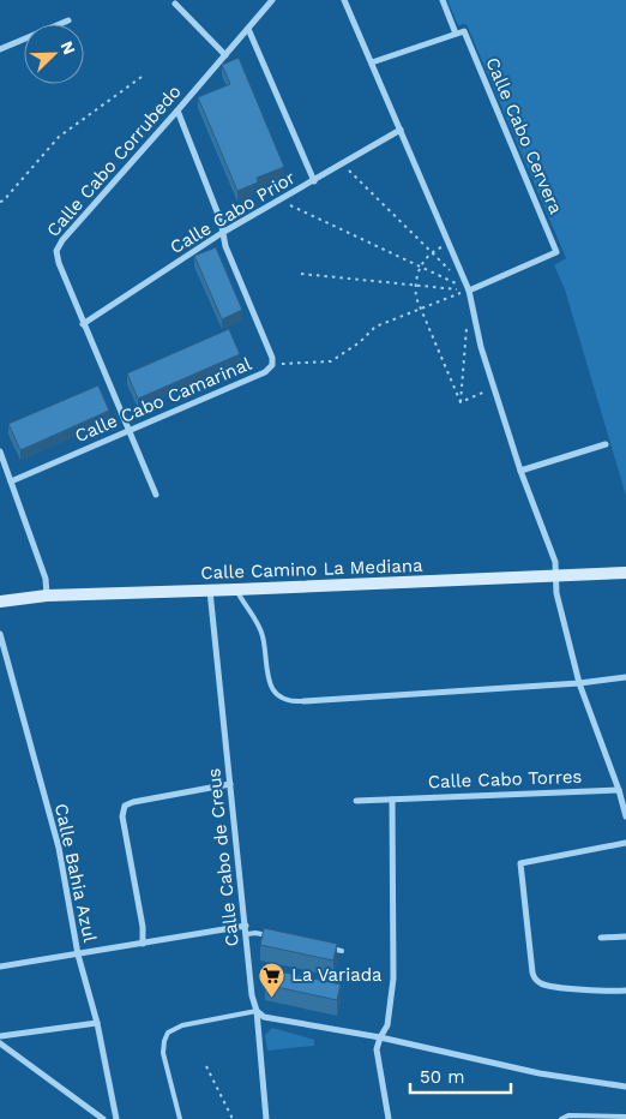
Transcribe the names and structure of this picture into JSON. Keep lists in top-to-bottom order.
{
  "streets": {
    "street": [
      "Calle Cabo Cervera",
      "Calle Cabo Corrubedo",
      "Calle Cabo Prior",
      "Calle Cabo Camarinal",
      "Calle Camino La Mediana",
      "Calle Cabo Torres",
      "Calle Cabo de Creus",
      "Calle Bahia Azul"
    ]
  },
  "crossings": [
    ["Calle Cabo Corrubedo", "Calle Cabo Prior"],
    ["Calle Cabo Corrubedo", "Calle Cabo Camarinal"],
    ["Calle Cabo Prior", "Calle Cabo Camarinal"],
    ["Calle Camino La Mediana", "Calle Cabo de Creus"]
  ],
  "places": {
    "supermarket": ["La Variada"]
  },
  "scale_bar": "50 m",
  "north": "top right"
}
